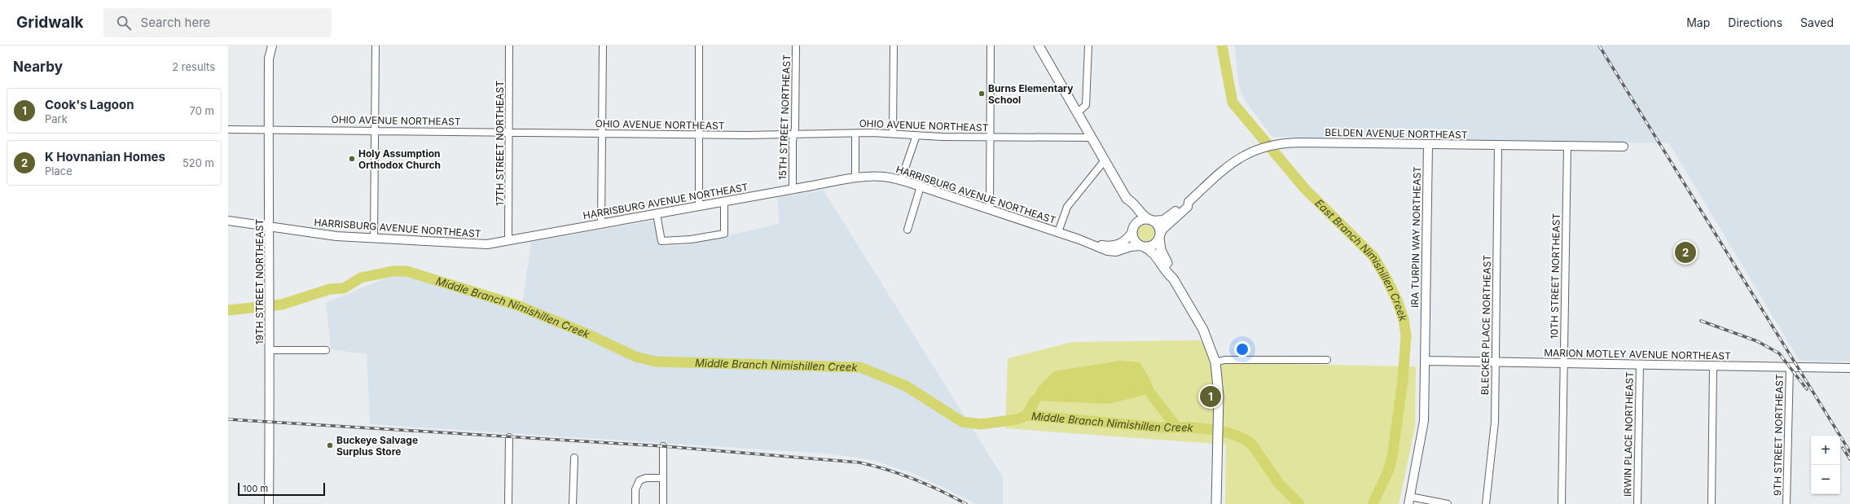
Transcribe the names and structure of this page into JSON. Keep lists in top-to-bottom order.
{
  "streets": {
    "street": [
      "15TH STREET NORTHEAST",
      "OHIO AVENUE NORTHEAST",
      "BELDEN AVENUE NORTHEAST",
      "17TH STREET NORTHEAST",
      "HARRISBURG AVENUE NORTHEAST",
      "IRA TURPIN WAY NORTHEAST",
      "10TH STREET NORTHEAST",
      "19TH STREET NORTHEAST",
      "BLECKER PLACE NORTHEAST",
      "MARION MOTLEY AVENUE NORTHEAST",
      "IRWIN PLACE NORTHEAST",
      "9TH STREET NORTHEAST"
    ]
  },
  "crossings": [
    ["15TH STREET NORTHEAST", "OHIO AVENUE NORTHEAST"],
    ["15TH STREET NORTHEAST", "HARRISBURG AVENUE NORTHEAST"],
    ["OHIO AVENUE NORTHEAST", "17TH STREET NORTHEAST"],
    ["OHIO AVENUE NORTHEAST", "19TH STREET NORTHEAST"],
    ["BELDEN AVENUE NORTHEAST", "HARRISBURG AVENUE NORTHEAST"],
    ["BELDEN AVENUE NORTHEAST", "IRA TURPIN WAY NORTHEAST"],
    ["BELDEN AVENUE NORTHEAST", "10TH STREET NORTHEAST"],
    ["BELDEN AVENUE NORTHEAST", "BLECKER PLACE NORTHEAST"],
    ["17TH STREET NORTHEAST", "HARRISBURG AVENUE NORTHEAST"],
    ["HARRISBURG AVENUE NORTHEAST", "19TH STREET NORTHEAST"],
    ["IRA TURPIN WAY NORTHEAST", "MARION MOTLEY AVENUE NORTHEAST"],
    ["10TH STREET NORTHEAST", "MARION MOTLEY AVENUE NORTHEAST"],
    ["BLECKER PLACE NORTHEAST", "MARION MOTLEY AVENUE NORTHEAST"],
    ["MARION MOTLEY AVENUE NORTHEAST", "IRWIN PLACE NORTHEAST"],
    ["MARION MOTLEY AVENUE NORTHEAST", "9TH STREET NORTHEAST"]
  ],
  "water": ["East Branch Nimishillen Creek", "Middle Branch Nimishillen Creek"],
  "places": ["Burns Elementary School", "Holy Assumption Orthodox Church", "Buckeye Salvage Surplus Store"],
  "scale_bar": "100 m",
  "page": {
    "header": "Gridwalk",
    "search": "Search here",
    "nav": ["Map", "Directions", "Saved"],
    "heading": ["Nearby", "2 results"],
    "list": [
      {
        "mark": "1",
        "name": "Cook's Lagoon",
        "note": "Park",
        "value": "70 m"
      },
      {
        "mark": "2",
        "name": "K Hovnanian Homes",
        "note": "Place",
        "value": "520 m"
      }
    ],
    "pins": ["2", "1"],
    "map_buttons": ["+", "−"],
    "scale": "100 m"
  }
}
